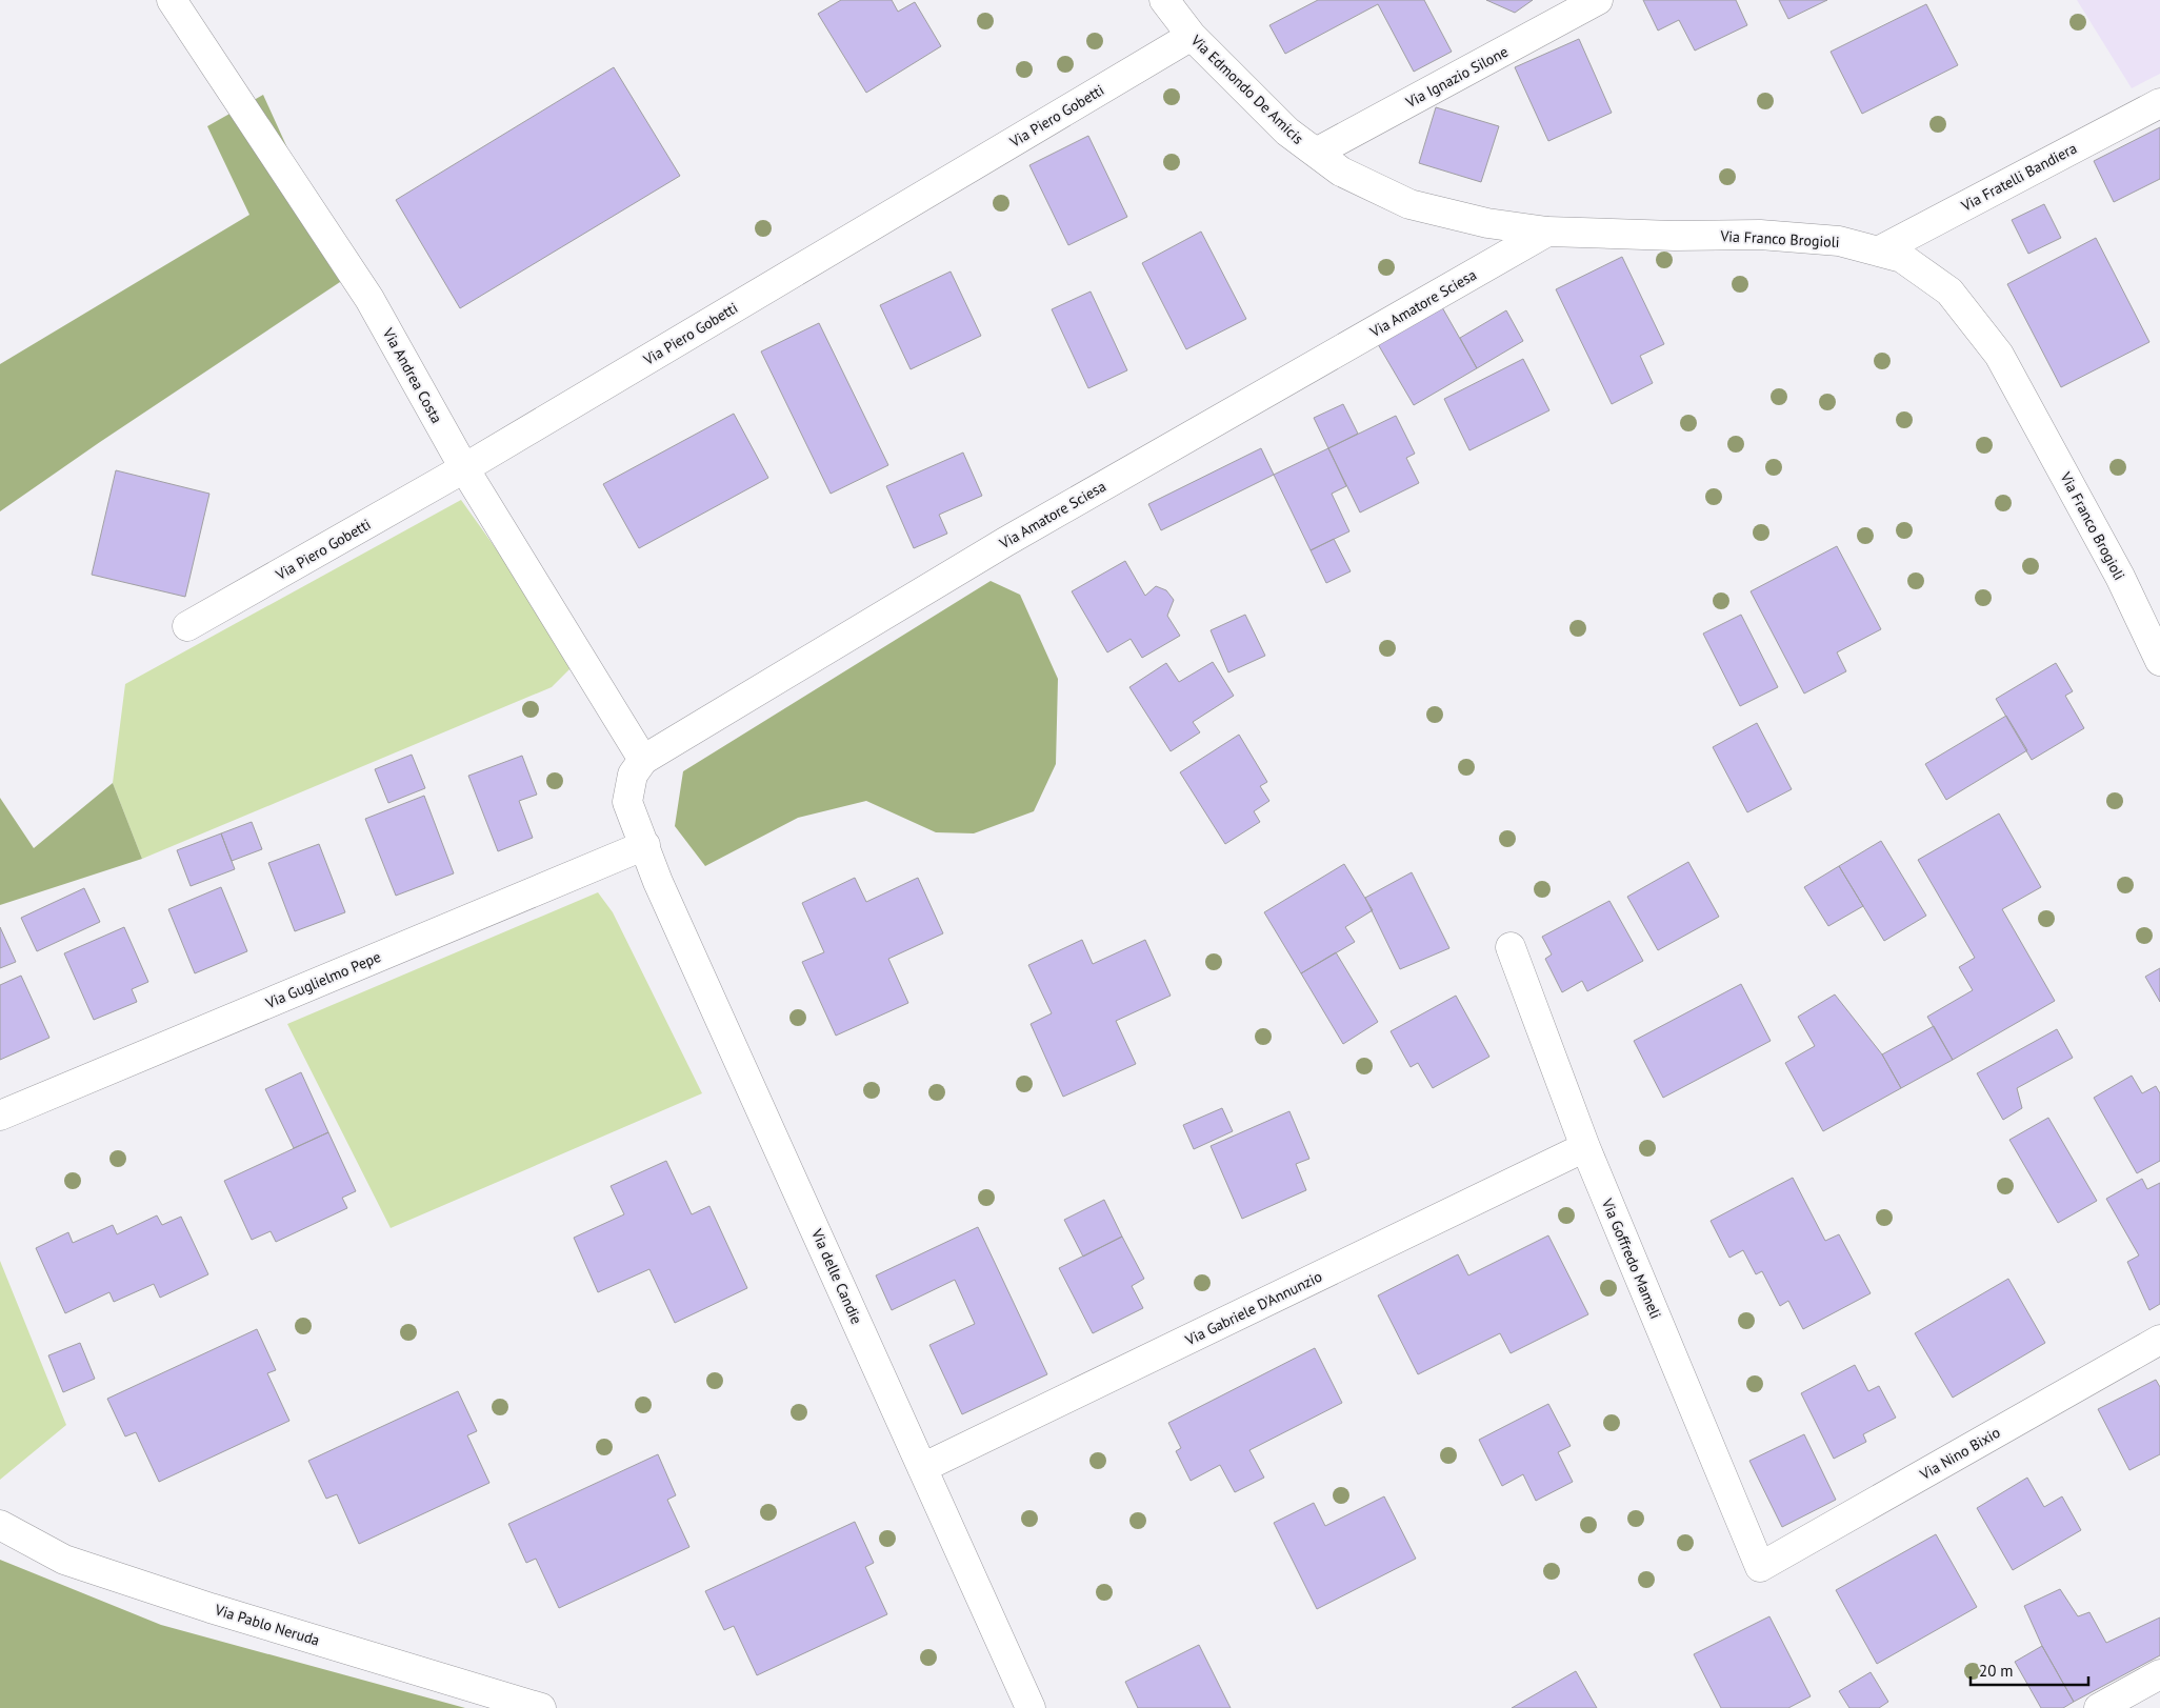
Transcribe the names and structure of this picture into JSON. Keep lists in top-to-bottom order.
{
  "streets": {
    "street": [
      "Via Ignazio Silone",
      "Via Edmondo De Amicis",
      "Via Piero Gobetti",
      "Via Fratelli Bandiera",
      "Via Franco Brogioli",
      "Via Amatore Sciesa",
      "Via Andrea Costa",
      "Via Guglielmo Pepe",
      "Via Goffredo Mameli",
      "Via delle Candie",
      "Via Gabriele D'Annunzio",
      "Via Nino Bixio",
      "Via Pablo Neruda"
    ]
  },
  "crossings": [
    ["Via Ignazio Silone", "Via Edmondo De Amicis"],
    ["Via Edmondo De Amicis", "Via Piero Gobetti"],
    ["Via Edmondo De Amicis", "Via Franco Brogioli"],
    ["Via Piero Gobetti", "Via Andrea Costa"],
    ["Via Fratelli Bandiera", "Via Franco Brogioli"],
    ["Via Franco Brogioli", "Via Amatore Sciesa"],
    ["Via Amatore Sciesa", "Via Andrea Costa"],
    ["Via Guglielmo Pepe", "Via delle Candie"],
    ["Via Goffredo Mameli", "Via Gabriele D'Annunzio"],
    ["Via Goffredo Mameli", "Via Nino Bixio"],
    ["Via delle Candie", "Via Gabriele D'Annunzio"]
  ],
  "scale_bar": "20 m"
}
